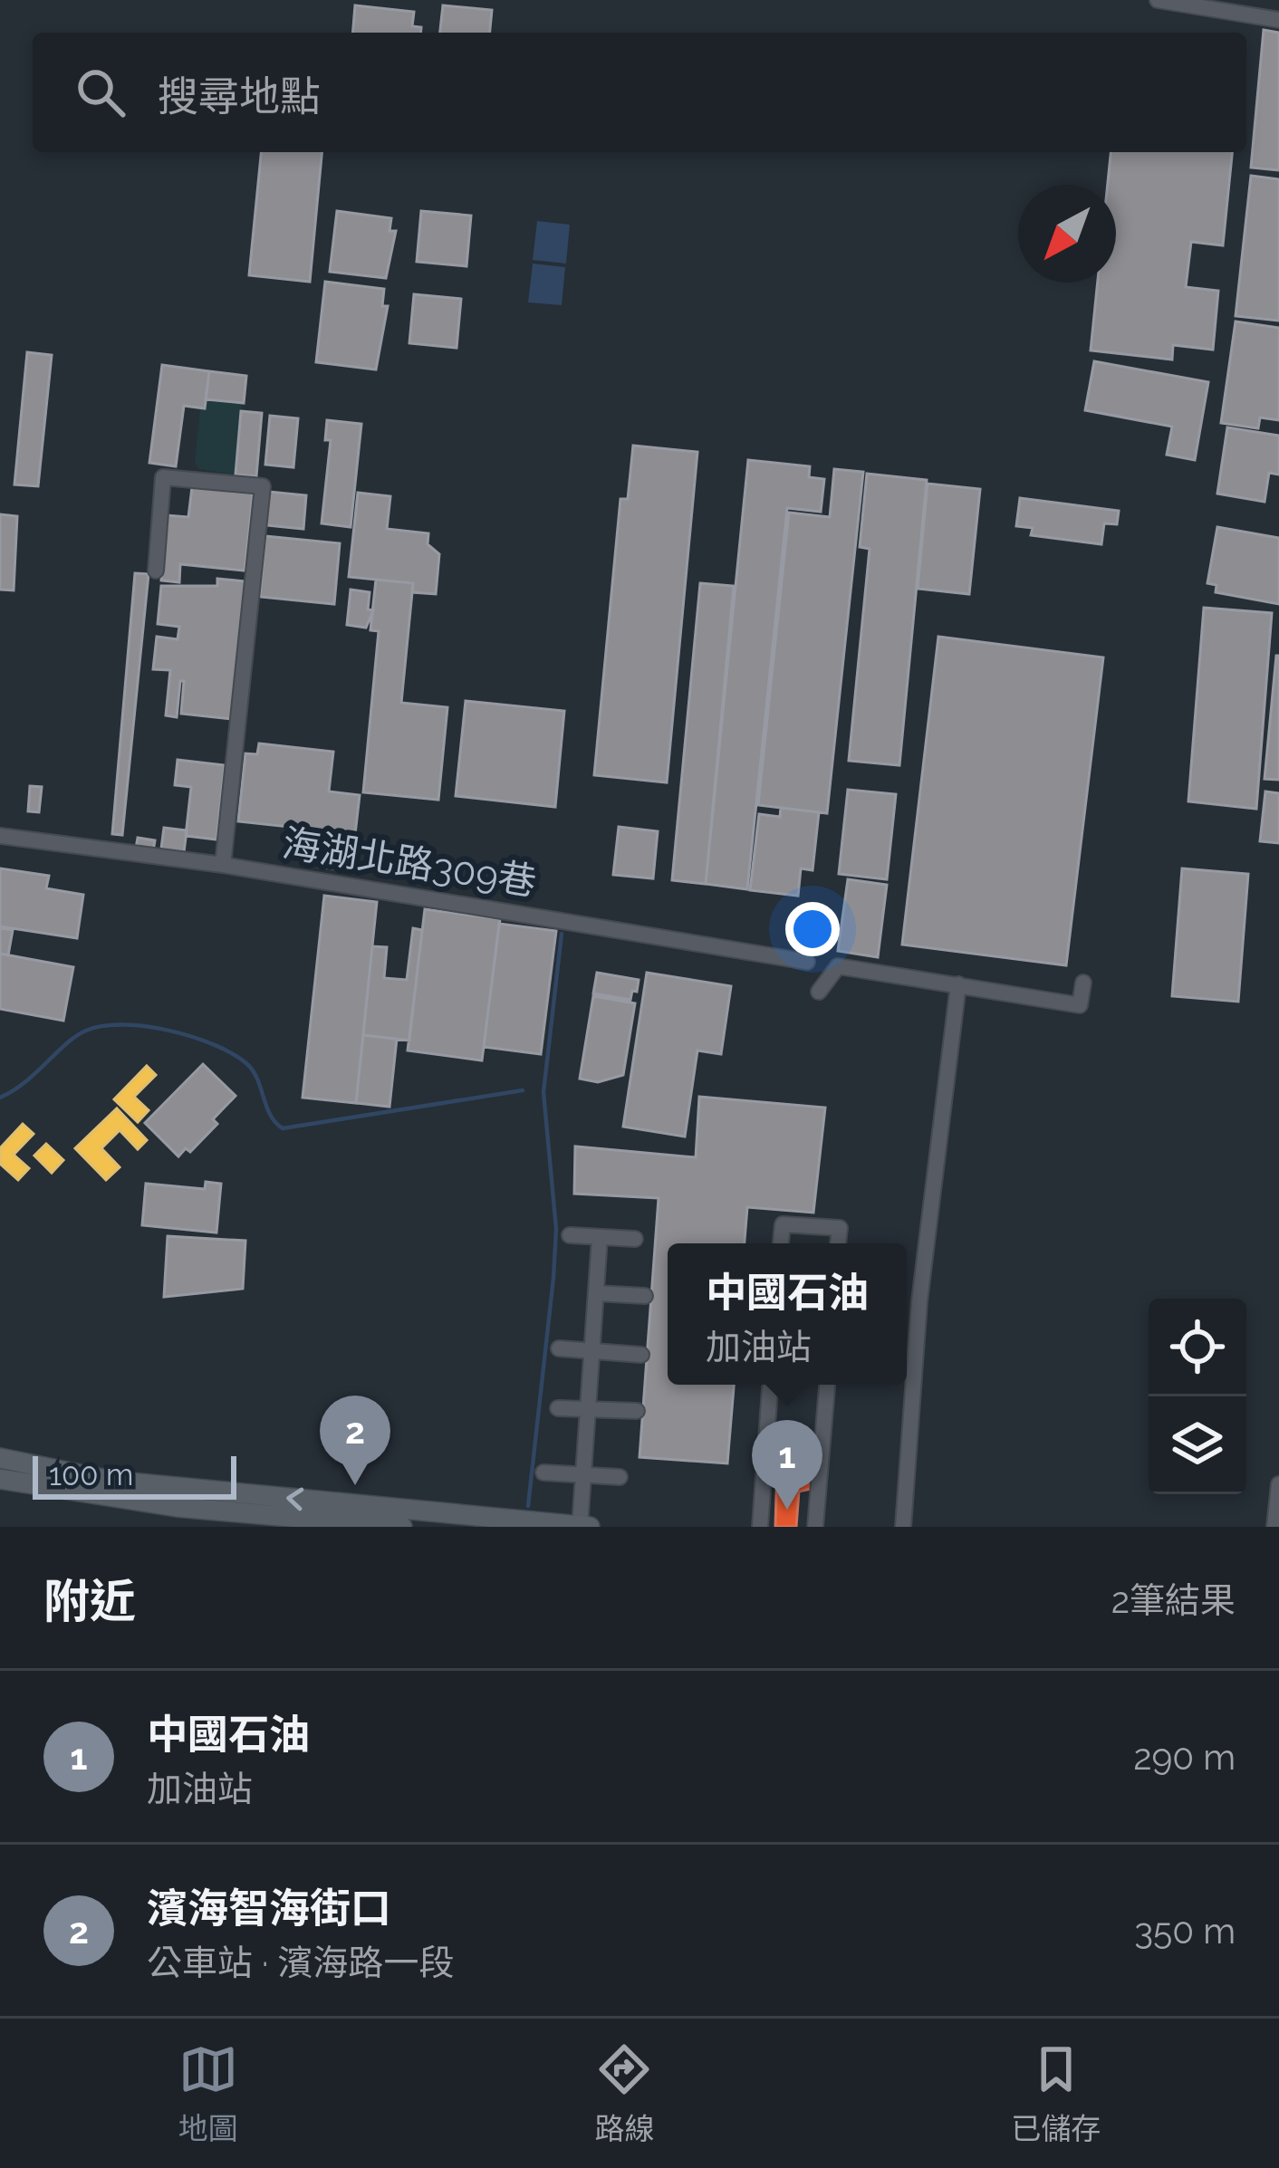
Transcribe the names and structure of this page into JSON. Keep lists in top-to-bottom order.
{
  "streets": {
    "street": ["海湖北路309巷"]
  },
  "scale_bar": "100 m",
  "north": "bottom left",
  "page": {
    "search": "搜尋地點",
    "popup": ["中國石油", "加油站"],
    "pins": ["2", "1"],
    "scale": "100 m",
    "heading": ["附近", "2筆結果"],
    "list": [
      {
        "mark": "1",
        "name": "中國石油",
        "note": "加油站",
        "value": "290 m"
      },
      {
        "mark": "2",
        "name": "濱海智海街口",
        "note": "公車站 · 濱海路一段",
        "value": "350 m"
      }
    ],
    "nav": ["地圖", "路線", "已儲存"]
  }
}
